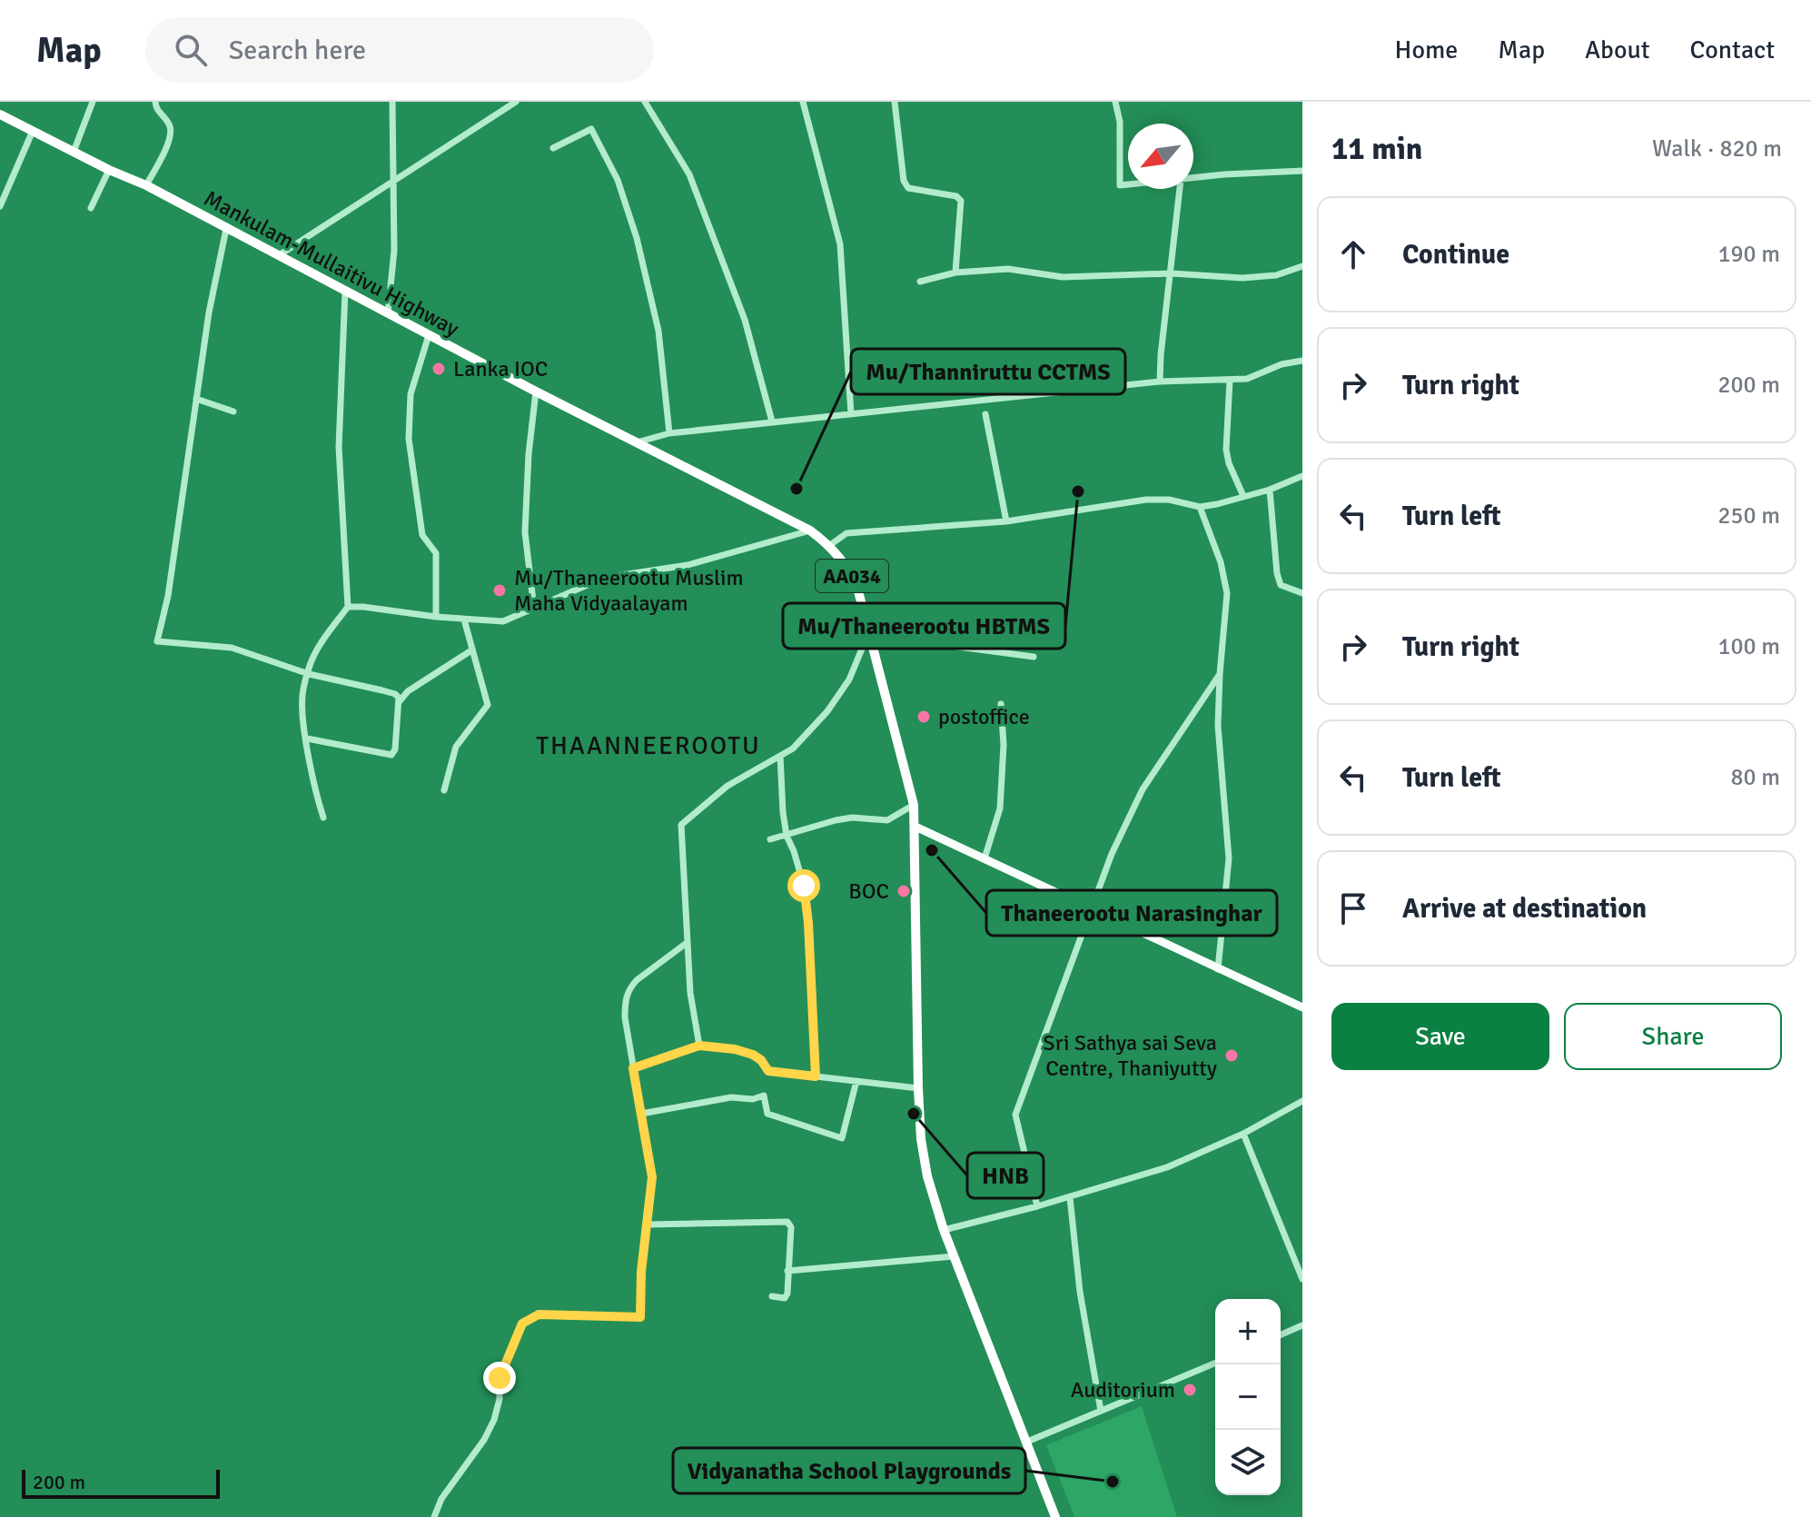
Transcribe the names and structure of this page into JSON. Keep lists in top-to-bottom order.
{
  "streets": {
    "highway": ["Mankulam-Mullaitivu Highway", "AA034"]
  },
  "districts": ["THAANNEEROOTU"],
  "places": [
    "Lanka IOC",
    "Mu/Thanniruttu CCTMS",
    "Mu/Thaneerootu HBTMS",
    "Mu/Thaneerootu Muslim Maha Vidyaalayam",
    "postoffice",
    "Thaneerootu Narasinghar",
    "BOC",
    "Sri Sathya sai Seva Centre, Thaniyutty",
    "HNB",
    "Auditorium",
    "Vidyanatha School Playgrounds"
  ],
  "scale_bar": "200 m",
  "north": "bottom left",
  "page": {
    "header": "Map",
    "search": "Search here",
    "nav": [
      "Home",
      "Map",
      "About",
      "Contact"
    ],
    "heading": ["11 min", "Walk · 820 m"],
    "list": [
      ["Continue", "190 m"],
      ["Turn right", "200 m"],
      ["Turn left", "250 m"],
      ["Turn right", "100 m"],
      ["Turn left", "80 m"],
      "Arrive at destination"
    ],
    "buttons": ["Save", "Share"],
    "map_buttons": ["+", "−"],
    "scale": "200 m"
  }
}
